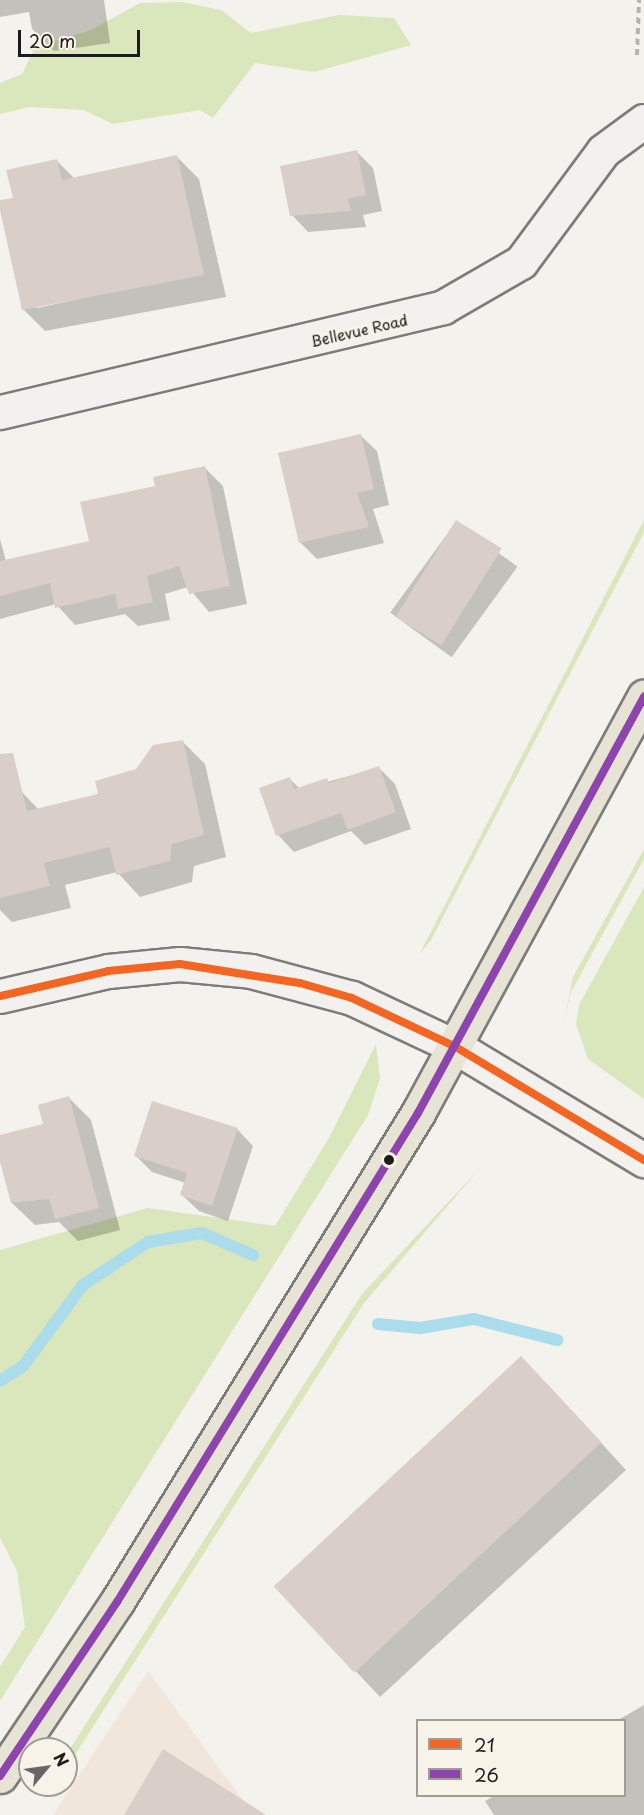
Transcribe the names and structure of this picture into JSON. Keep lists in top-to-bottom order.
{
  "streets": {
    "street": ["Bellevue Road"]
  },
  "lines": ["transit line 26", "transit line 21"],
  "legend": ["21", "26"],
  "scale_bar": "20 m",
  "north": "top right"
}
